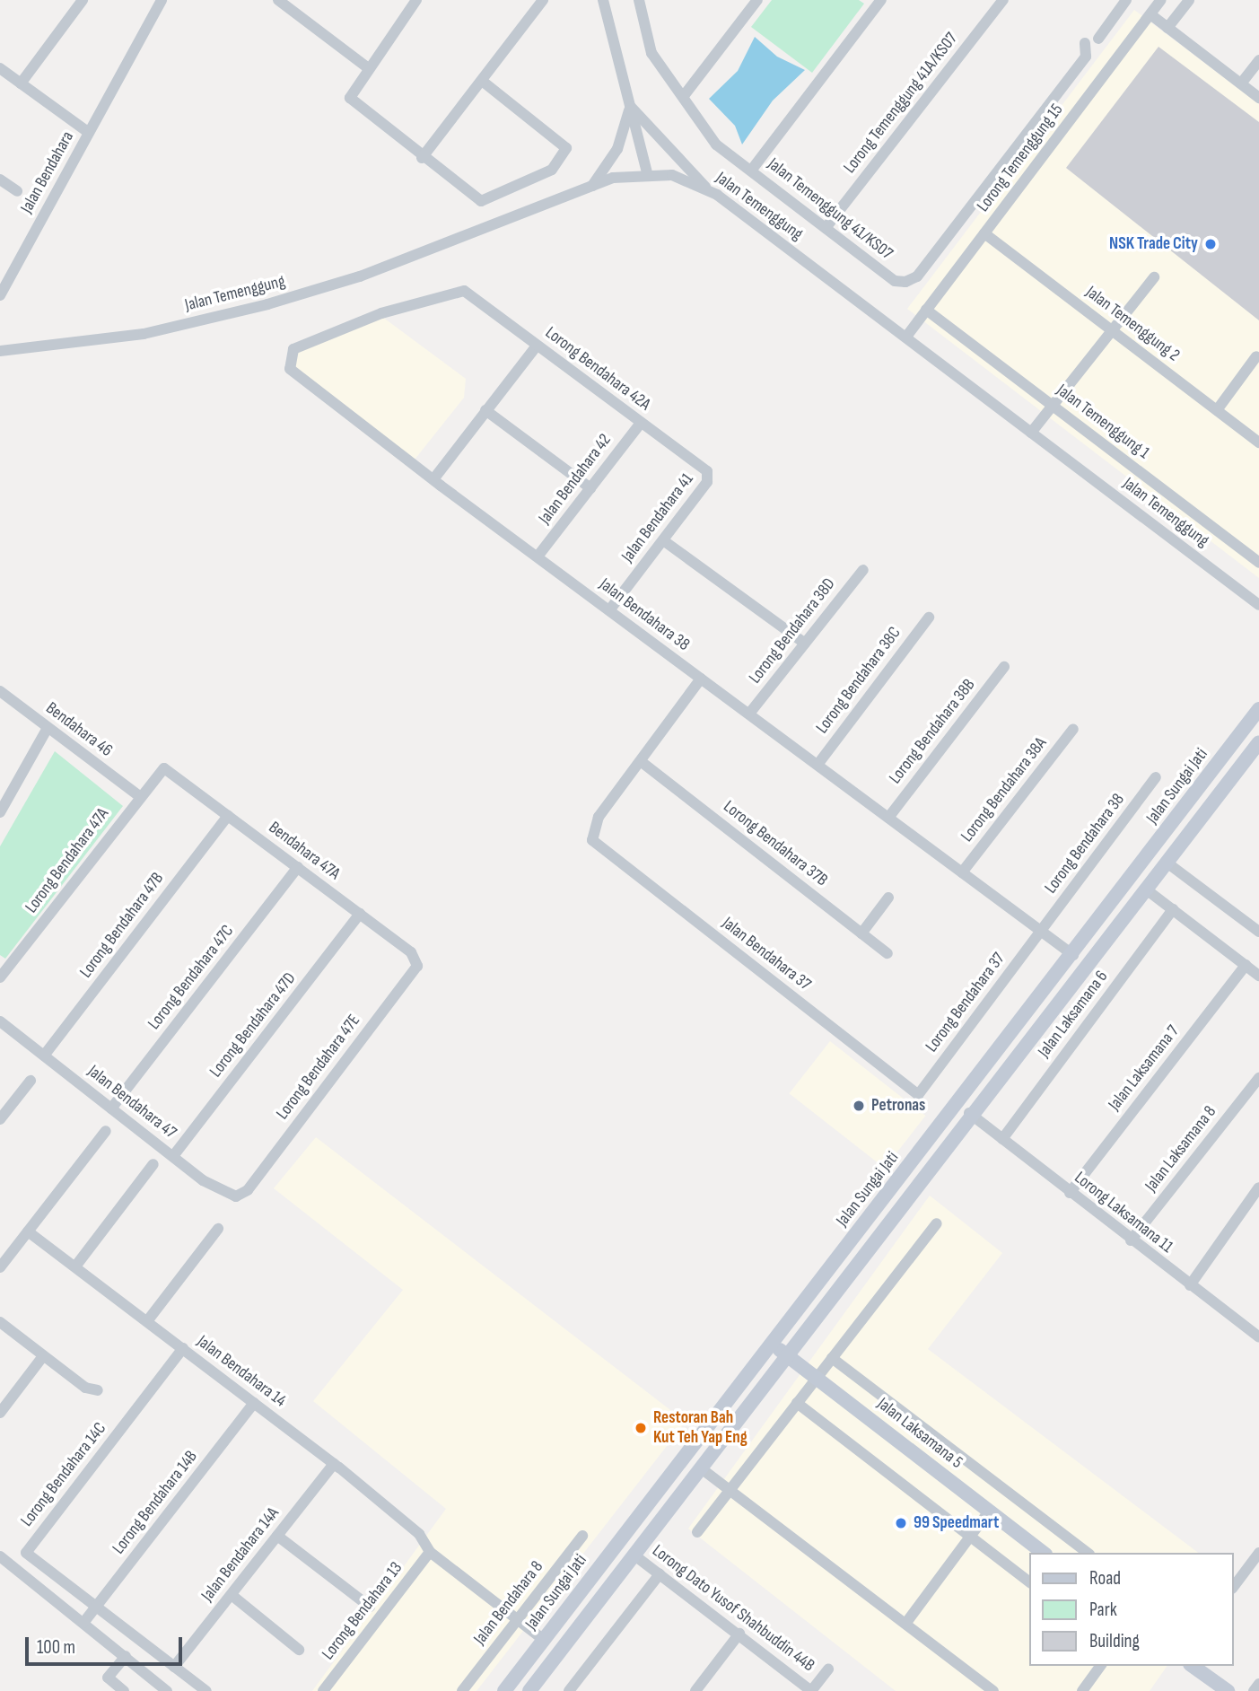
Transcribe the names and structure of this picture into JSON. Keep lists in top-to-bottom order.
{
  "streets": {
    "main road": ["Jalan Sungai Jati", "Jalan Laksamana 5"],
    "street": [
      "Lorong Temenggung 41A/KS07",
      "Lorong Temenggung 15",
      "Jalan Bendahara",
      "Jalan Temenggung",
      "Jalan Temenggung 41/KS07",
      "Jalan Temenggung 2",
      "Lorong Bendahara 42A",
      "Jalan Temenggung 1",
      "Jalan Bendahara 42",
      "Jalan Bendahara 41",
      "Jalan Bendahara 38",
      "Lorong Bendahara 38D",
      "Lorong Bendahara 38C",
      "Bendahara 46",
      "Lorong Bendahara 38B",
      "Lorong Bendahara 38A",
      "Lorong Bendahara 37B",
      "Lorong Bendahara 38",
      "Bendahara 47A",
      "Lorong Bendahara 47A",
      "Lorong Bendahara 47B",
      "Jalan Bendahara 37",
      "Lorong Bendahara 47C",
      "Lorong Bendahara 37",
      "Jalan Laksamana 6",
      "Lorong Bendahara 47D",
      "Lorong Bendahara 47E",
      "Jalan Laksamana 7",
      "Jalan Bendahara 47",
      "Jalan Laksamana 8",
      "Lorong Laksamana 11",
      "Jalan Bendahara 14",
      "Lorong Bendahara 14C",
      "Lorong Bendahara 14B",
      "Jalan Bendahara 14A",
      "Jalan Bendahara 8",
      "Lorong Dato Yusof Shahbuddin 44B",
      "Lorong Bendahara 13"
    ]
  },
  "crossings": [
    ["Lorong Temenggung 41A/KS07", "Jalan Temenggung 41/KS07"],
    ["Lorong Temenggung 15", "Jalan Temenggung"],
    ["Lorong Temenggung 15", "Jalan Temenggung 2"],
    ["Lorong Temenggung 15", "Jalan Temenggung 1"],
    ["Lorong Bendahara 42A", "Jalan Bendahara 42"],
    ["Lorong Bendahara 42A", "Jalan Bendahara 41"],
    ["Lorong Bendahara 42A", "Jalan Bendahara 38"],
    ["Jalan Bendahara 42", "Jalan Bendahara 38"],
    ["Jalan Bendahara 41", "Jalan Bendahara 38"],
    ["Jalan Bendahara 38", "Lorong Bendahara 38D"],
    ["Jalan Bendahara 38", "Lorong Bendahara 38C"],
    ["Jalan Bendahara 38", "Lorong Bendahara 38B"],
    ["Jalan Bendahara 38", "Jalan Sungai Jati"],
    ["Jalan Bendahara 38", "Lorong Bendahara 38A"],
    ["Jalan Bendahara 38", "Lorong Bendahara 38"],
    ["Jalan Bendahara 38", "Lorong Bendahara 37"],
    ["Bendahara 46", "Lorong Bendahara 47A"],
    ["Jalan Sungai Jati", "Lorong Laksamana 11"],
    ["Jalan Sungai Jati", "Jalan Bendahara 14"],
    ["Jalan Sungai Jati", "Jalan Laksamana 5"],
    ["Jalan Sungai Jati", "Lorong Dato Yusof Shahbuddin 44B"],
    ["Lorong Bendahara 37B", "Jalan Bendahara 37"],
    ["Lorong Bendahara 38", "Lorong Bendahara 37"],
    ["Bendahara 47A", "Lorong Bendahara 47A"],
    ["Bendahara 47A", "Lorong Bendahara 47B"],
    ["Bendahara 47A", "Lorong Bendahara 47C"],
    ["Bendahara 47A", "Lorong Bendahara 47D"],
    ["Bendahara 47A", "Lorong Bendahara 47E"],
    ["Lorong Bendahara 47B", "Jalan Bendahara 47"],
    ["Jalan Bendahara 37", "Lorong Bendahara 37"],
    ["Lorong Bendahara 47C", "Jalan Bendahara 47"],
    ["Jalan Laksamana 6", "Lorong Laksamana 11"],
    ["Lorong Bendahara 47D", "Jalan Bendahara 47"],
    ["Lorong Bendahara 47E", "Jalan Bendahara 47"],
    ["Jalan Laksamana 7", "Lorong Laksamana 11"],
    ["Jalan Laksamana 8", "Lorong Laksamana 11"],
    ["Jalan Bendahara 14", "Lorong Bendahara 14C"],
    ["Jalan Bendahara 14", "Lorong Bendahara 14B"],
    ["Jalan Bendahara 14", "Jalan Bendahara 14A"],
    ["Jalan Bendahara 14", "Jalan Bendahara 8"],
    ["Jalan Bendahara 14", "Lorong Bendahara 13"],
    ["Lorong Bendahara 14C", "Lorong Bendahara 14B"]
  ],
  "places": [
    "NSK Trade City",
    "Petronas",
    "Restoran Bah Kut Teh Yap Eng",
    "99 Speedmart"
  ],
  "legend": ["Road", "Park", "Building"],
  "scale_bar": "100 m"
}
